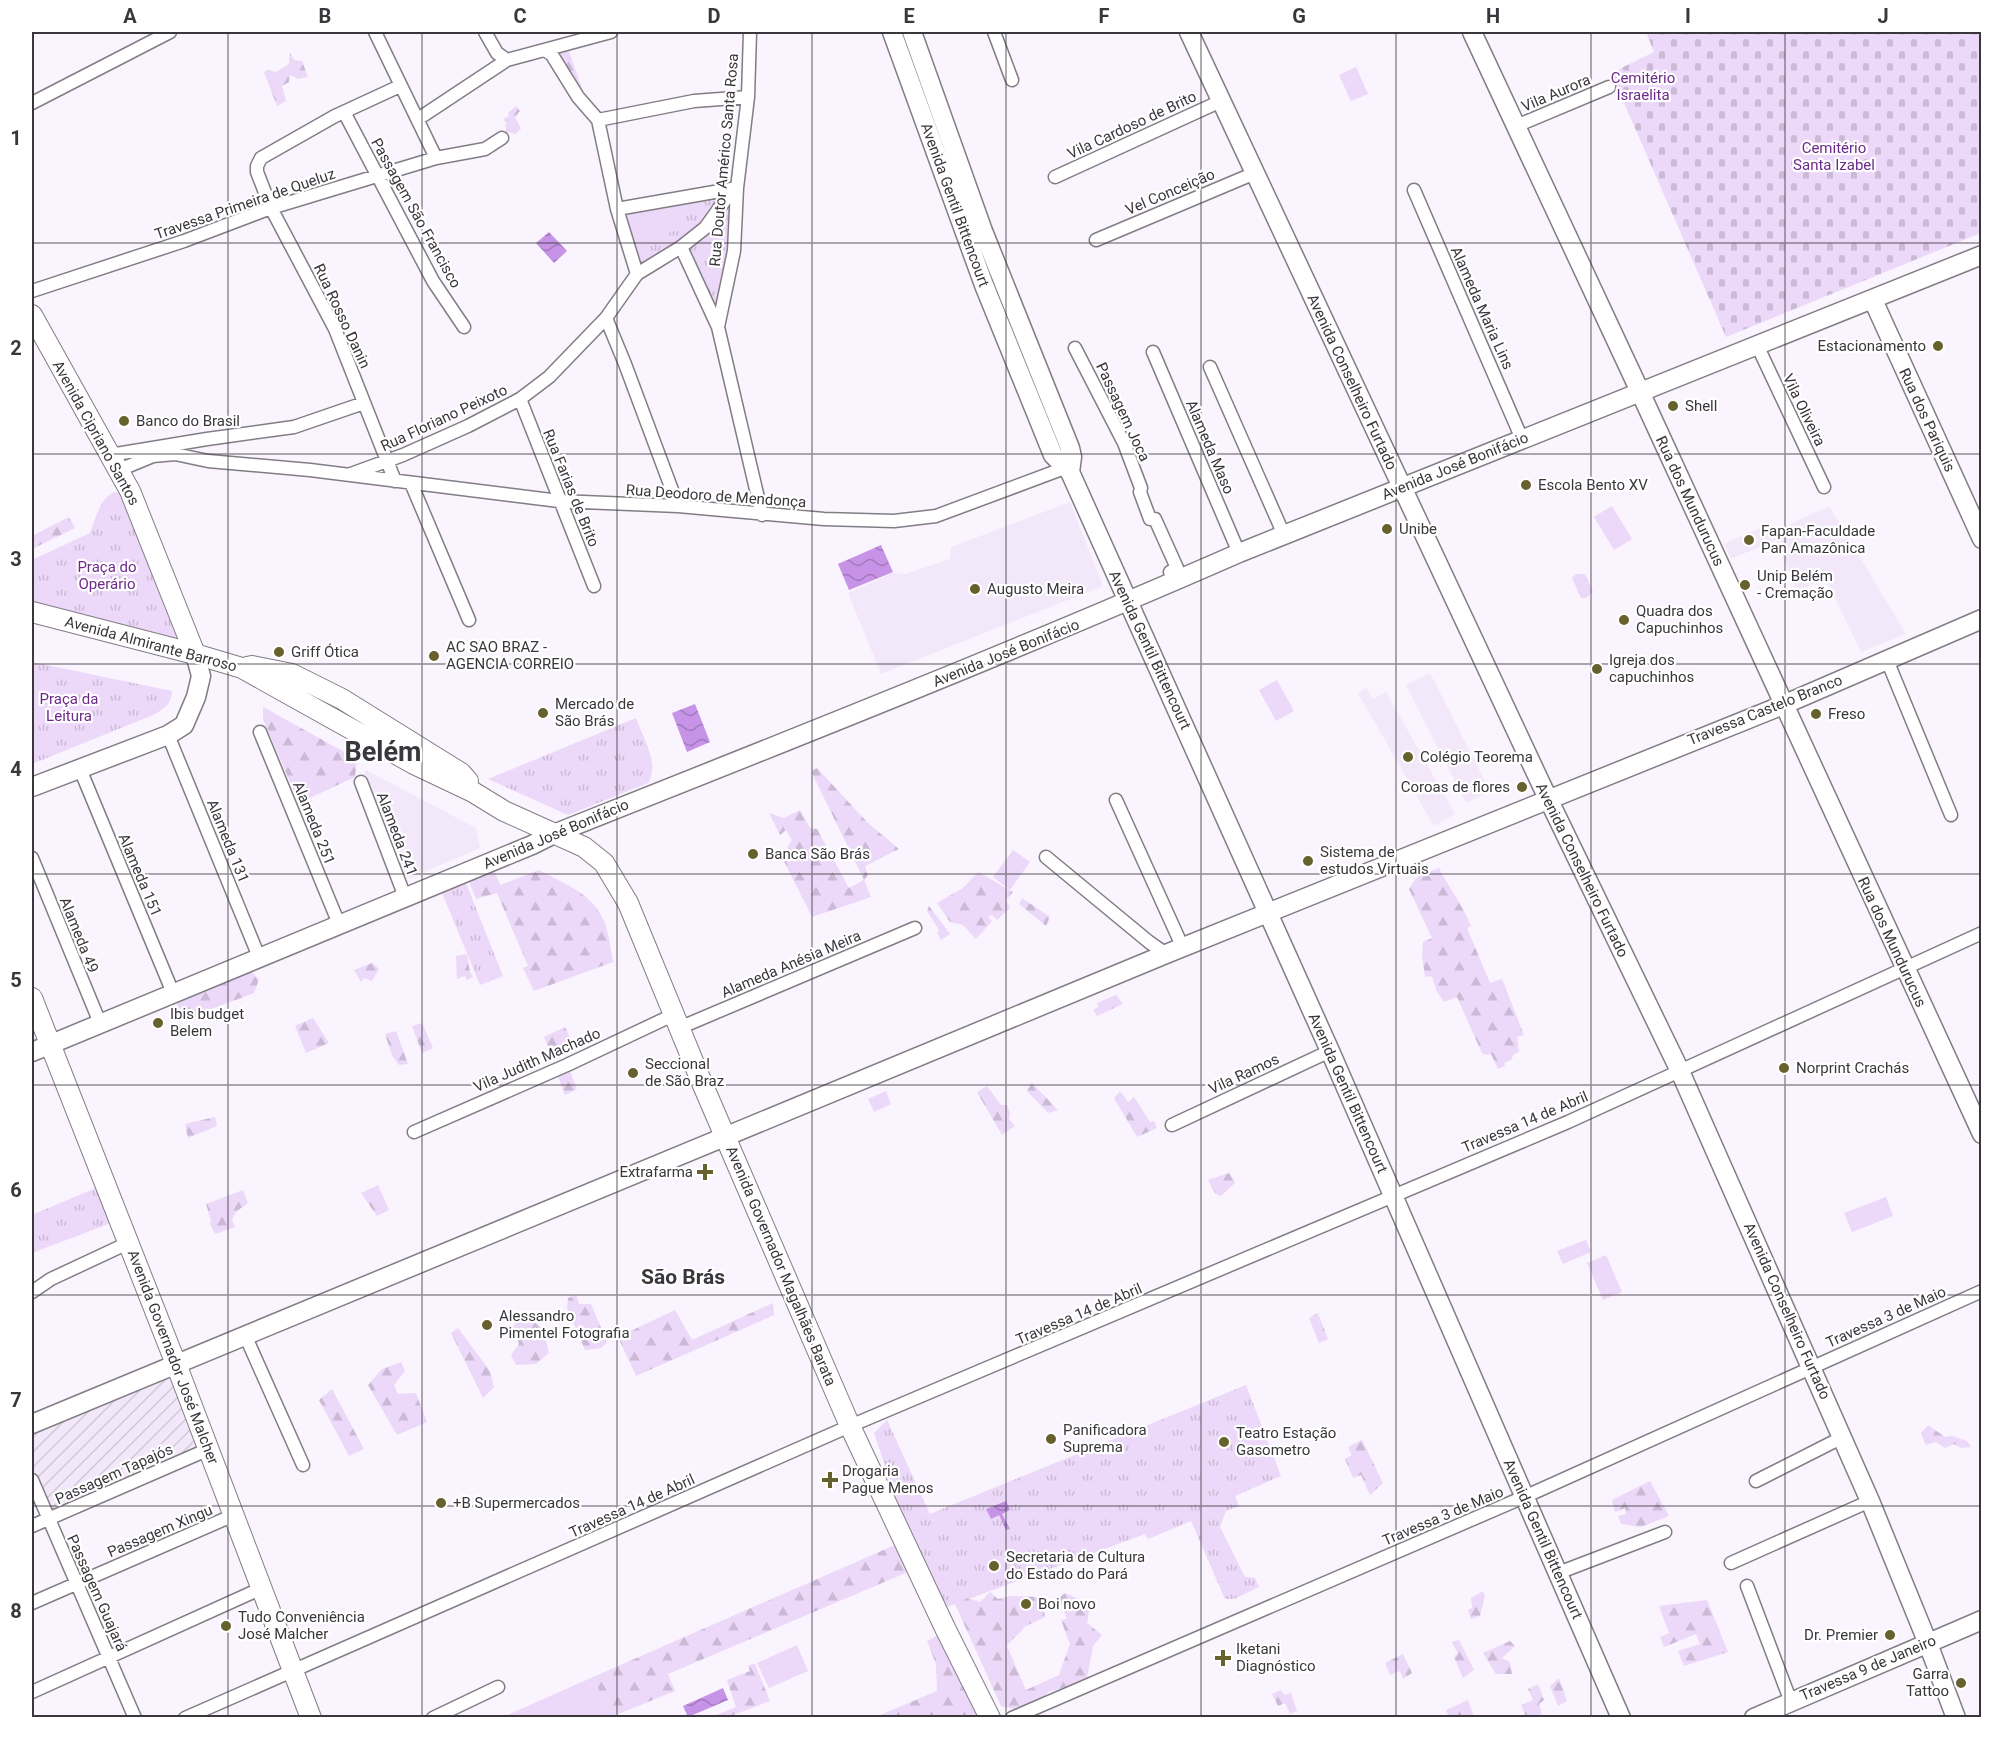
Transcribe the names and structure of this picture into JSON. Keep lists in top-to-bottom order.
{
  "streets": {
    "main road": [
      "Avenida Gentil Bittencourt",
      "Avenida Conselheiro Furtado",
      "Rua dos Pariquis",
      "Avenida Cipriano Santos",
      "Avenida José Bonifácio",
      "Rua dos Mundurucus",
      "Avenida Almirante Barroso",
      "Travessa Castelo Branco",
      "Avenida Governador Magalhães Barata",
      "Avenida Governador José Malcher",
      "Travessa 9 de Janeiro"
    ],
    "street": [
      "Vila Aurora",
      "Vila Cardoso de Brito",
      "Rua Doutor Américo Santa Rosa",
      "Vel Conceição",
      "Travessa Primeira de Queluz",
      "Passagem São Francisco",
      "Alameda Maria Lins",
      "Rua Rosso Danin",
      "Vila Oliveira",
      "Passagem Joca",
      "Rua Floriano Peixoto",
      "Alameda Maso",
      "Rua Farias de Brito",
      "Rua Deodoro de Mendonça",
      "Alameda 251",
      "Alameda 241",
      "Alameda 131",
      "Alameda 151",
      "Alameda 49",
      "Alameda Anésia Meira",
      "Vila Judith Machado",
      "Vila Ramos",
      "Travessa 14 de Abril",
      "Travessa 3 de Maio",
      "Passagem Tapajós",
      "Passagem Xingu",
      "Passagem Guajará"
    ]
  },
  "crossings": [
    ["Vila Aurora", "Rua dos Mundurucus"],
    ["Vila Cardoso de Brito", "Avenida Conselheiro Furtado"],
    ["Rua Doutor Américo Santa Rosa", "Rua Floriano Peixoto"],
    ["Rua Doutor Américo Santa Rosa", "Rua Deodoro de Mendonça"],
    ["Vel Conceição", "Avenida Conselheiro Furtado"],
    ["Travessa Primeira de Queluz", "Passagem São Francisco"],
    ["Travessa Primeira de Queluz", "Rua Rosso Danin"],
    ["Avenida Gentil Bittencourt", "Avenida José Bonifácio"],
    ["Avenida Gentil Bittencourt", "Rua Deodoro de Mendonça"],
    ["Avenida Gentil Bittencourt", "Travessa Castelo Branco"],
    ["Avenida Gentil Bittencourt", "Vila Ramos"],
    ["Avenida Gentil Bittencourt", "Travessa 14 de Abril"],
    ["Avenida Gentil Bittencourt", "Travessa 3 de Maio"],
    ["Passagem São Francisco", "Rua Rosso Danin"],
    ["Alameda Maria Lins", "Avenida José Bonifácio"],
    ["Rua Rosso Danin", "Rua Floriano Peixoto"],
    ["Rua Rosso Danin", "Rua Deodoro de Mendonça"],
    ["Avenida Conselheiro Furtado", "Avenida José Bonifácio"],
    ["Avenida Conselheiro Furtado", "Travessa Castelo Branco"],
    ["Avenida Conselheiro Furtado", "Travessa 14 de Abril"],
    ["Avenida Conselheiro Furtado", "Travessa 3 de Maio"],
    ["Avenida Conselheiro Furtado", "Travessa 9 de Janeiro"],
    ["Vila Oliveira", "Avenida José Bonifácio"],
    ["Passagem Joca", "Avenida José Bonifácio"],
    ["Rua Floriano Peixoto", "Avenida Cipriano Santos"],
    ["Rua Floriano Peixoto", "Rua Farias de Brito"],
    ["Rua Floriano Peixoto", "Rua Deodoro de Mendonça"],
    ["Rua dos Pariquis", "Avenida José Bonifácio"],
    ["Avenida Cipriano Santos", "Avenida Almirante Barroso"],
    ["Alameda Maso", "Avenida José Bonifácio"],
    ["Avenida José Bonifácio", "Rua dos Mundurucus"],
    ["Avenida José Bonifácio", "Avenida Almirante Barroso"],
    ["Avenida José Bonifácio", "Alameda 251"],
    ["Avenida José Bonifácio", "Alameda 241"],
    ["Avenida José Bonifácio", "Alameda 131"],
    ["Avenida José Bonifácio", "Alameda 151"],
    ["Avenida José Bonifácio", "Alameda 49"],
    ["Avenida José Bonifácio", "Avenida Governador Magalhães Barata"],
    ["Avenida José Bonifácio", "Avenida Governador José Malcher"],
    ["Rua Farias de Brito", "Rua Deodoro de Mendonça"],
    ["Rua dos Mundurucus", "Travessa Castelo Branco"],
    ["Rua dos Mundurucus", "Travessa 14 de Abril"],
    ["Avenida Almirante Barroso", "Avenida Governador Magalhães Barata"],
    ["Travessa Castelo Branco", "Avenida Governador Magalhães Barata"],
    ["Travessa Castelo Branco", "Avenida Governador José Malcher"],
    ["Alameda Anésia Meira", "Vila Judith Machado"],
    ["Alameda Anésia Meira", "Avenida Governador Magalhães Barata"],
    ["Vila Judith Machado", "Avenida Governador Magalhães Barata"],
    ["Travessa 14 de Abril", "Avenida Governador Magalhães Barata"],
    ["Travessa 14 de Abril", "Avenida Governador José Malcher"],
    ["Avenida Governador José Malcher", "Passagem Tapajós"],
    ["Avenida Governador José Malcher", "Passagem Xingu"],
    ["Passagem Tapajós", "Passagem Guajará"],
    ["Passagem Xingu", "Passagem Guajará"]
  ],
  "districts": ["Belém", "São Brás"],
  "parks": [
    "Cemitério Israelita",
    "Cemitério Santa Izabel",
    "Praça do Operário",
    "Praça da Leitura"
  ],
  "places": {
    "other": [
      "Estacionamento",
      "Shell",
      "Banco do Brasil",
      "Escola Bento XV",
      "Unibe",
      "Fapan-Faculdade Pan Amazônica",
      "Unip Belém - Cremação",
      "Augusto Meira",
      "Quadra dos Capuchinhos",
      "Griff Ótica",
      "AC SAO BRAZ - AGENCIA CORREIO",
      "Igreja dos capuchinhos",
      "Mercado de São Brás",
      "Freso",
      "Colégio Teorema",
      "Coroas de flores",
      "Banca São Brás",
      "Sistema de estudos Virtuais",
      "Ibis budget Belem",
      "Norprint Crachás",
      "Seccional de São Braz",
      "Alessandro Pimentel Fotografia",
      "Panificadora Suprema",
      "Teatro Estação Gasometro",
      "+B Supermercados",
      "Secretaria de Cultura do Estado do Pará",
      "Boi novo",
      "Tudo Conveniência José Malcher",
      "Dr. Premier",
      "Garra Tattoo"
    ],
    "health": ["Extrafarma", "Drogaria Pague Menos", "Iketani Diagnóstico"]
  },
  "grid": {
    "columns": [
      "A",
      "B",
      "C",
      "D",
      "E",
      "F",
      "G",
      "H",
      "I",
      "J"
    ],
    "rows": [
      "1",
      "2",
      "3",
      "4",
      "5",
      "6",
      "7",
      "8"
    ]
  }
}
